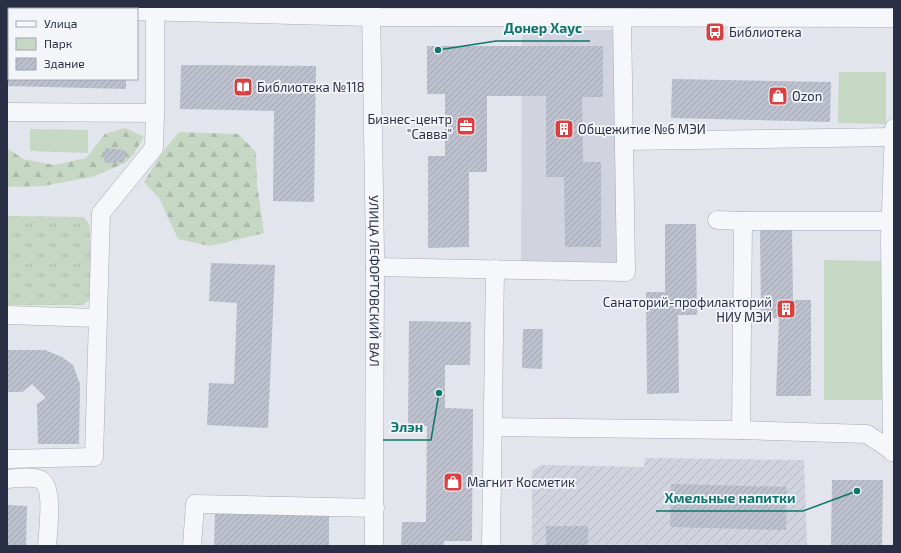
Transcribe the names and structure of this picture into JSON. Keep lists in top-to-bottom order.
{
  "streets": {
    "street": ["УЛИЦА ЛЕФОРТОВСКИЙ ВАЛ"]
  },
  "places": {
    "bus stop": ["Библиотека"],
    "other": ["Донер Хаус", "Элэн", "Хмельные напитки"],
    "library": ["Библиотека №118"],
    "shop": ["Ozon", "Магнит Косметик"],
    "office": ["Бизнес-центр \"Савва\""],
    "building": ["Общежитие №6 МЭИ", "Санаторий-профилакторий НИУ МЭИ"]
  },
  "legend": ["Улица", "Парк", "Здание"]
}
